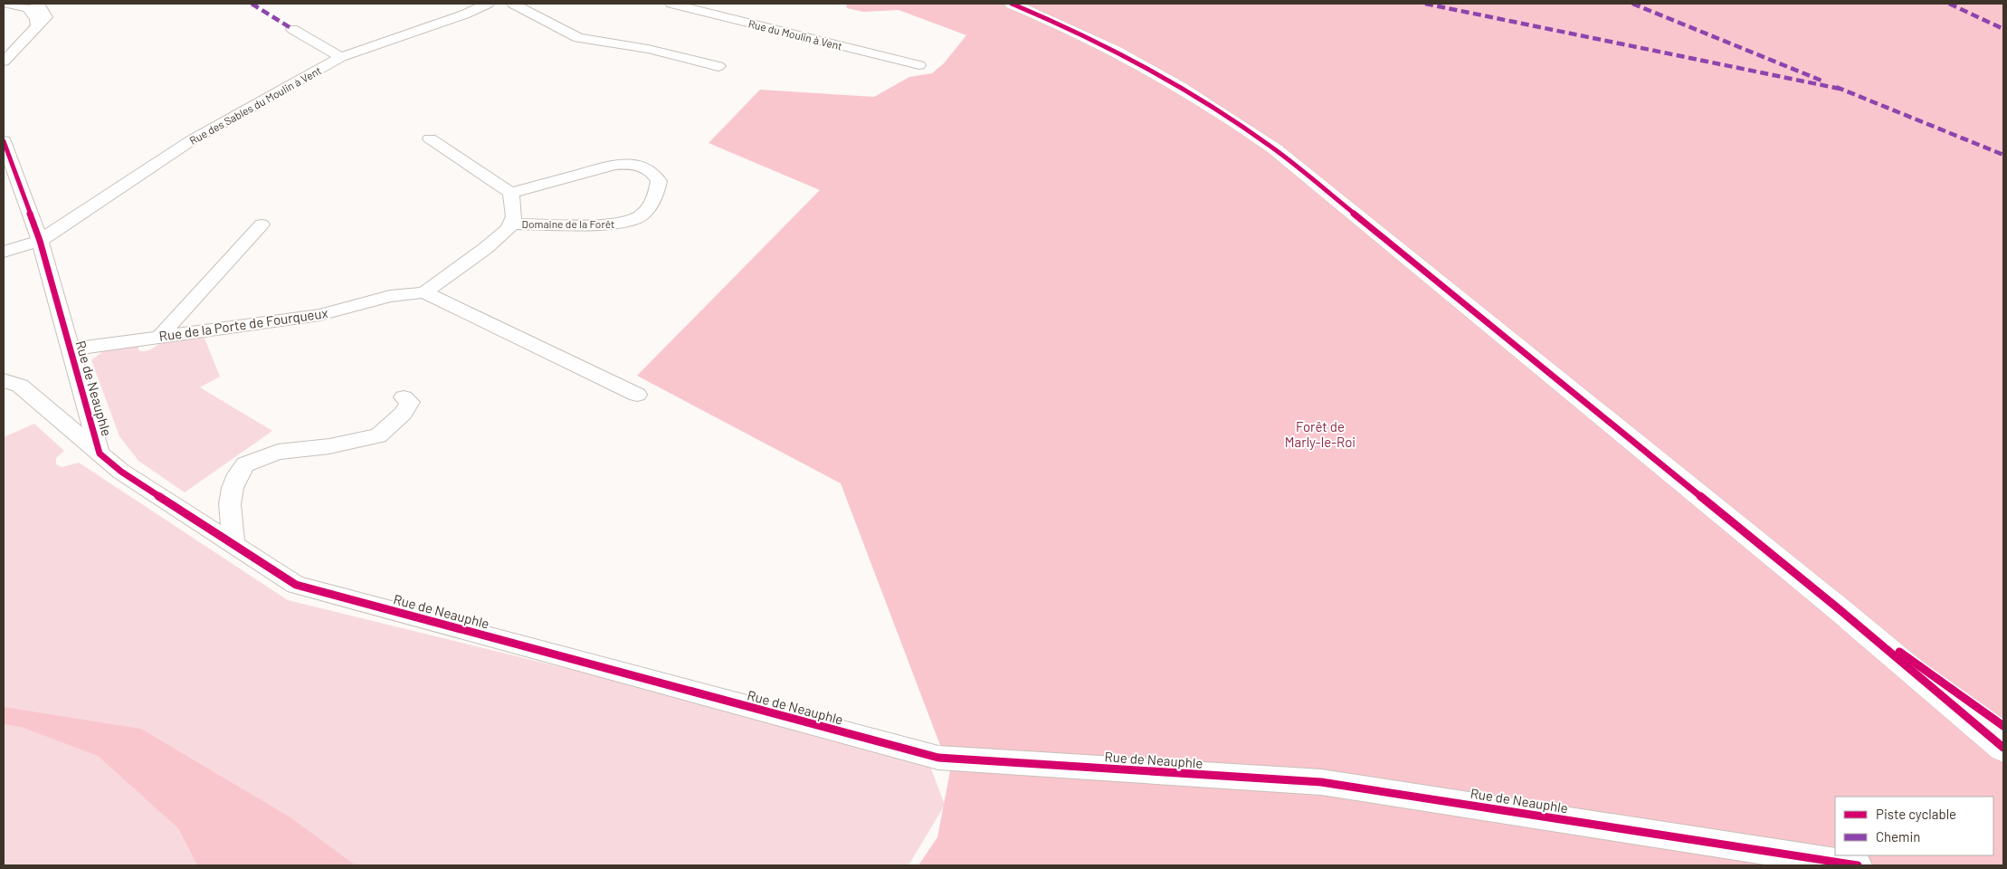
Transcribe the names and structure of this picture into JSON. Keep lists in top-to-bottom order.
{
  "streets": {
    "street": [
      "Rue du Moulin à Vent",
      "Rue des Sables du Moulin à Vent",
      "Domaine de la Forêt",
      "Rue de la Porte de Fourqueux",
      "Rue de Neauphle"
    ]
  },
  "crossings": [
    ["Rue des Sables du Moulin à Vent", "Rue de Neauphle"],
    ["Domaine de la Forêt", "Rue de la Porte de Fourqueux"],
    ["Rue de la Porte de Fourqueux", "Rue de Neauphle"]
  ],
  "parks": ["Forêt de Marly-le-Roi"],
  "legend": ["Piste cyclable", "Chemin"]
}
